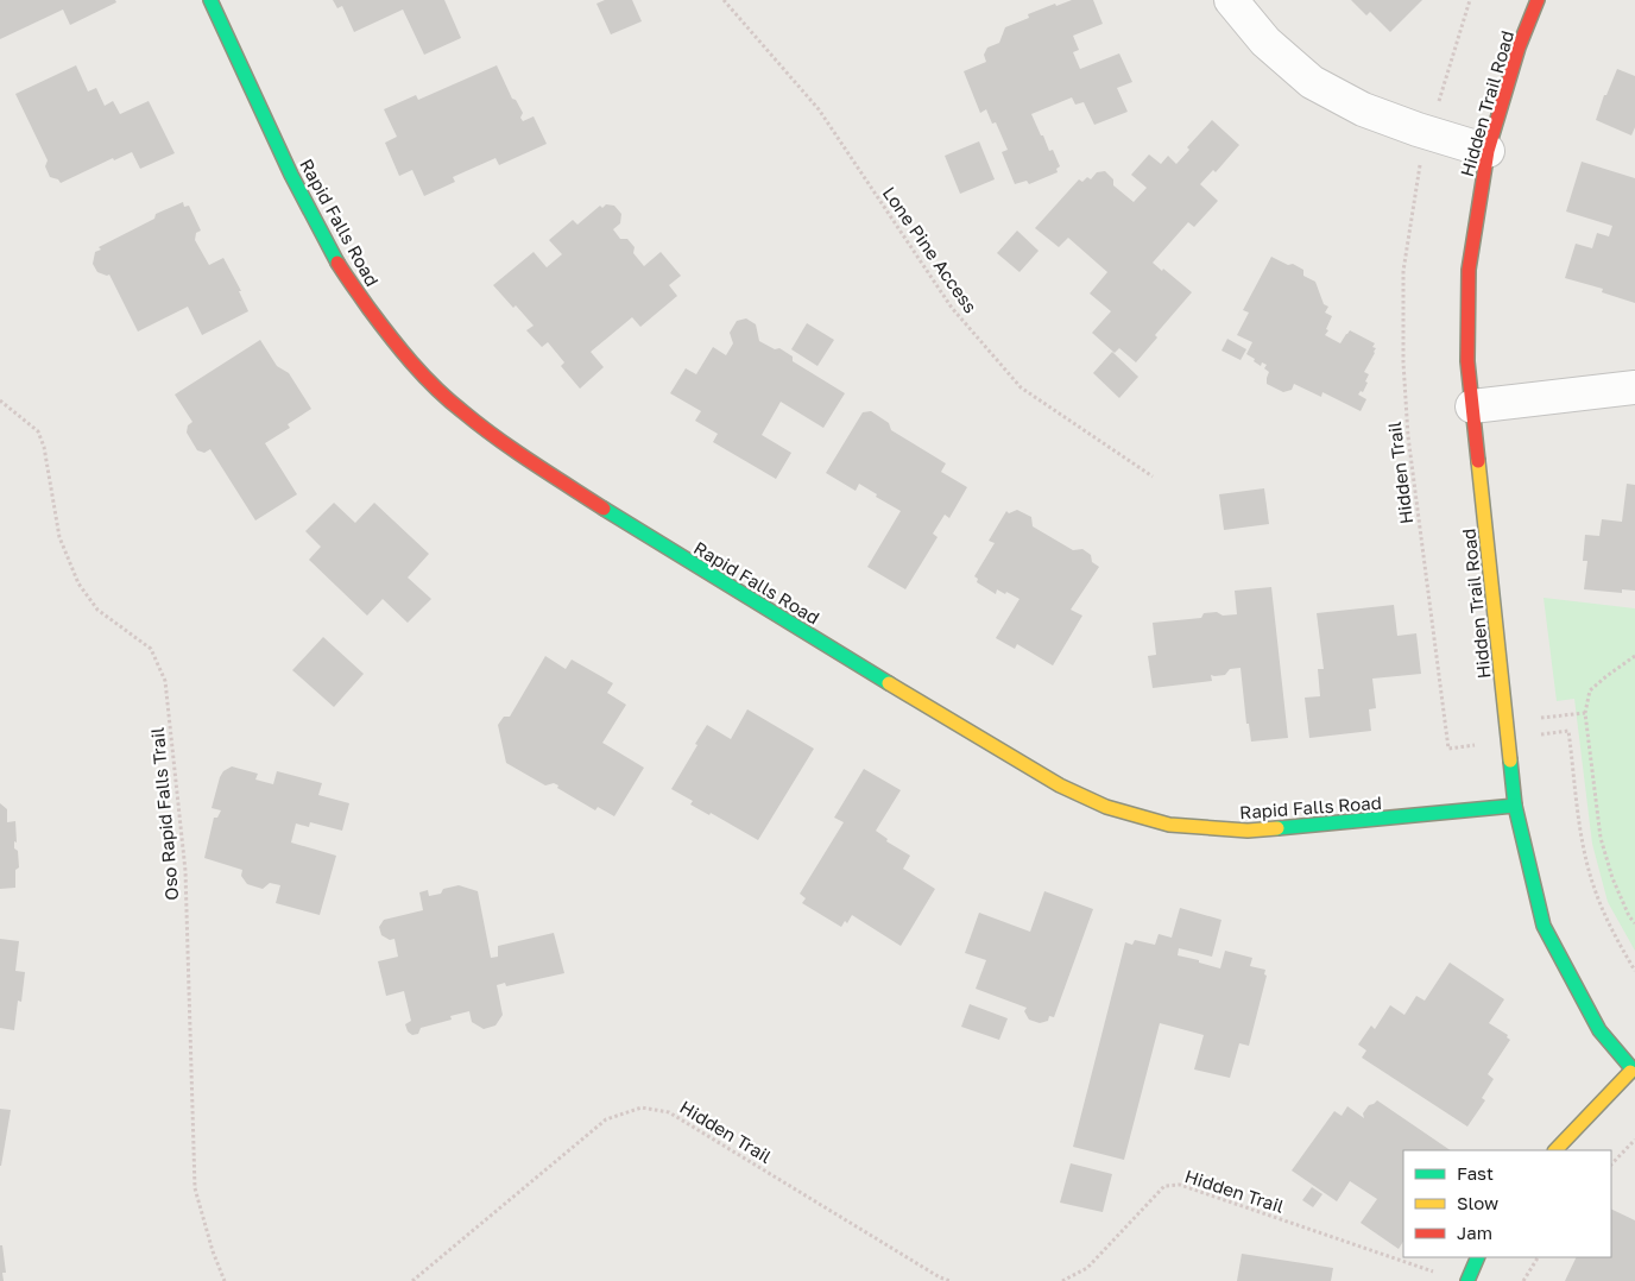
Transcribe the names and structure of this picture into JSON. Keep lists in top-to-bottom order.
{
  "streets": {
    "street": ["Hidden Trail Road", "Rapid Falls Road"],
    "path": ["Lone Pine Access", "Hidden Trail", "Oso Rapid Falls Trail"]
  },
  "crossings": [
    ["Hidden Trail Road", "Rapid Falls Road"]
  ],
  "legend": ["Fast", "Slow", "Jam"]
}
